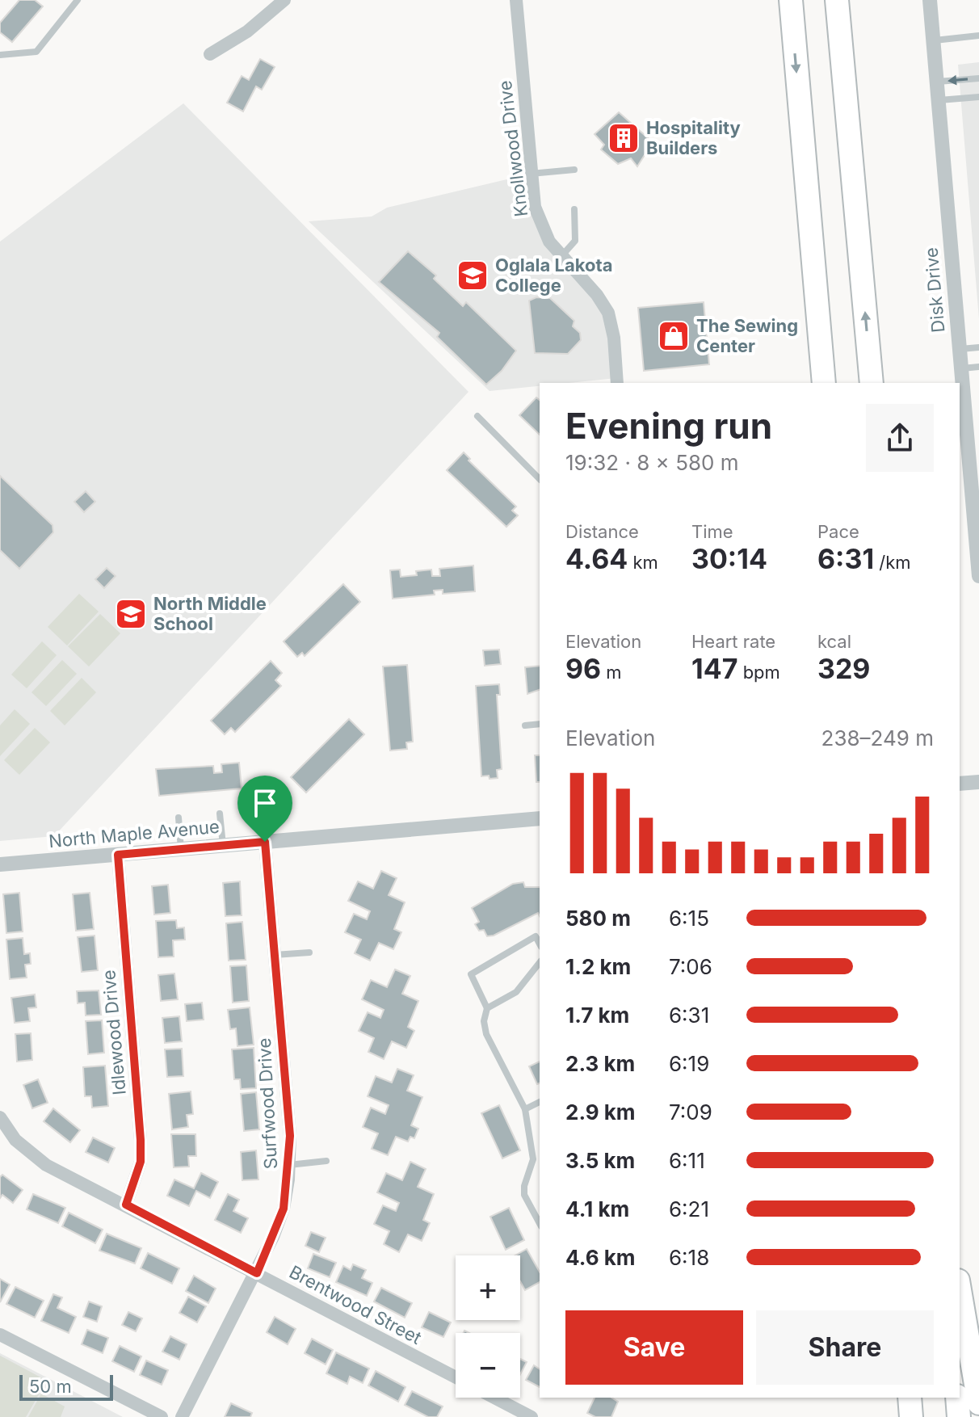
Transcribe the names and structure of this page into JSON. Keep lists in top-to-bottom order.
{
  "streets": {
    "street": [
      "Knollwood Drive",
      "Disk Drive",
      "North Maple Avenue",
      "Idlewood Drive",
      "Surfwood Drive",
      "Brentwood Street"
    ]
  },
  "crossings": [
    ["North Maple Avenue", "Idlewood Drive"],
    ["North Maple Avenue", "Surfwood Drive"],
    ["Idlewood Drive", "Brentwood Street"],
    ["Surfwood Drive", "Brentwood Street"]
  ],
  "places": {
    "building": ["Hospitality Builders"],
    "school or university": ["Oglala Lakota College", "North Middle School"],
    "shop": ["The Sewing Center"]
  },
  "scale_bar": "50 m",
  "page": {
    "heading": ["Evening run", "19:32 · 8 × 580 m"],
    "stats": [
      ["Distance", "4.64 km"],
      ["Time", "30:14"],
      ["Pace", "6:31 /km"],
      ["Elevation", "96 m"],
      ["Heart rate", "147 bpm"],
      ["kcal", "329"]
    ],
    "chart": ["Elevation", "238–249 m"],
    "list": [
      {
        "name": "580 m",
        "note": "6:15"
      },
      {
        "name": "1.2 km",
        "note": "7:06"
      },
      {
        "name": "1.7 km",
        "note": "6:31"
      },
      {
        "name": "2.3 km",
        "note": "6:19"
      },
      {
        "name": "2.9 km",
        "note": "7:09"
      },
      {
        "name": "3.5 km",
        "note": "6:11"
      },
      {
        "name": "4.1 km",
        "note": "6:21"
      },
      {
        "name": "4.6 km",
        "note": "6:18"
      }
    ],
    "map_buttons": ["+", "−"],
    "buttons": ["Save", "Share"],
    "scale": "50 m"
  }
}
